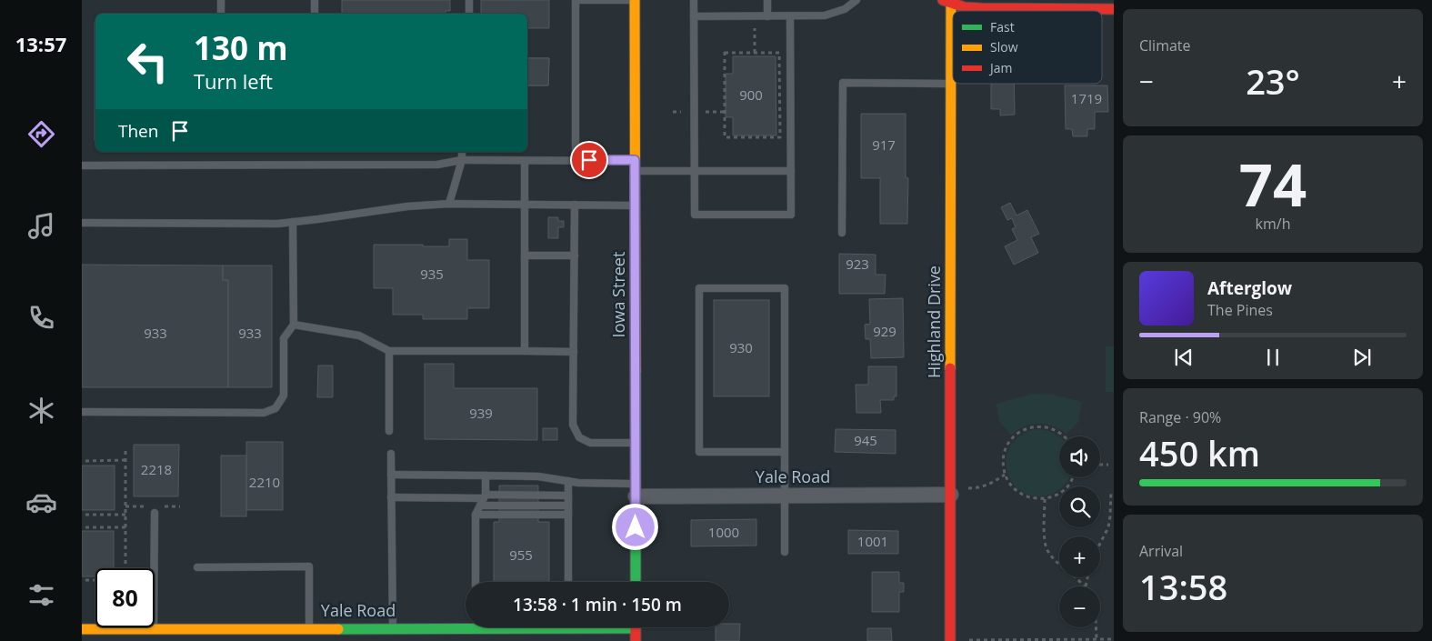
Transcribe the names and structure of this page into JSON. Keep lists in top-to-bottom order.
{
  "streets": {
    "main road": ["Iowa Street", "Highland Drive", "Yale Road"]
  },
  "crossings": [
    ["Iowa Street", "Yale Road"],
    ["Highland Drive", "Yale Road"]
  ],
  "house_numbers": [
    "900",
    "1719",
    "917",
    "923",
    "935",
    "929",
    "933",
    "933",
    "930",
    "939",
    "945",
    "2218",
    "2210",
    "1000",
    "1001",
    "955"
  ],
  "legend": ["Fast", "Slow", "Jam"],
  "page": {
    "tabs": "13:57",
    "tile": [
      "Climate",
      ["74", "km/h"],
      ["Range · 90%", "450 km"],
      ["Arrival", "13:58"]
    ],
    "turn": ["130 m", "Turn left"],
    "heat": ["−", "23°", "+"],
    "then": "Then",
    "song": ["Afterglow", "The Pines"],
    "map_buttons": ["+", "−"],
    "limit": "80",
    "trip": "13:58 · 1 min · 150 m"
  }
}
